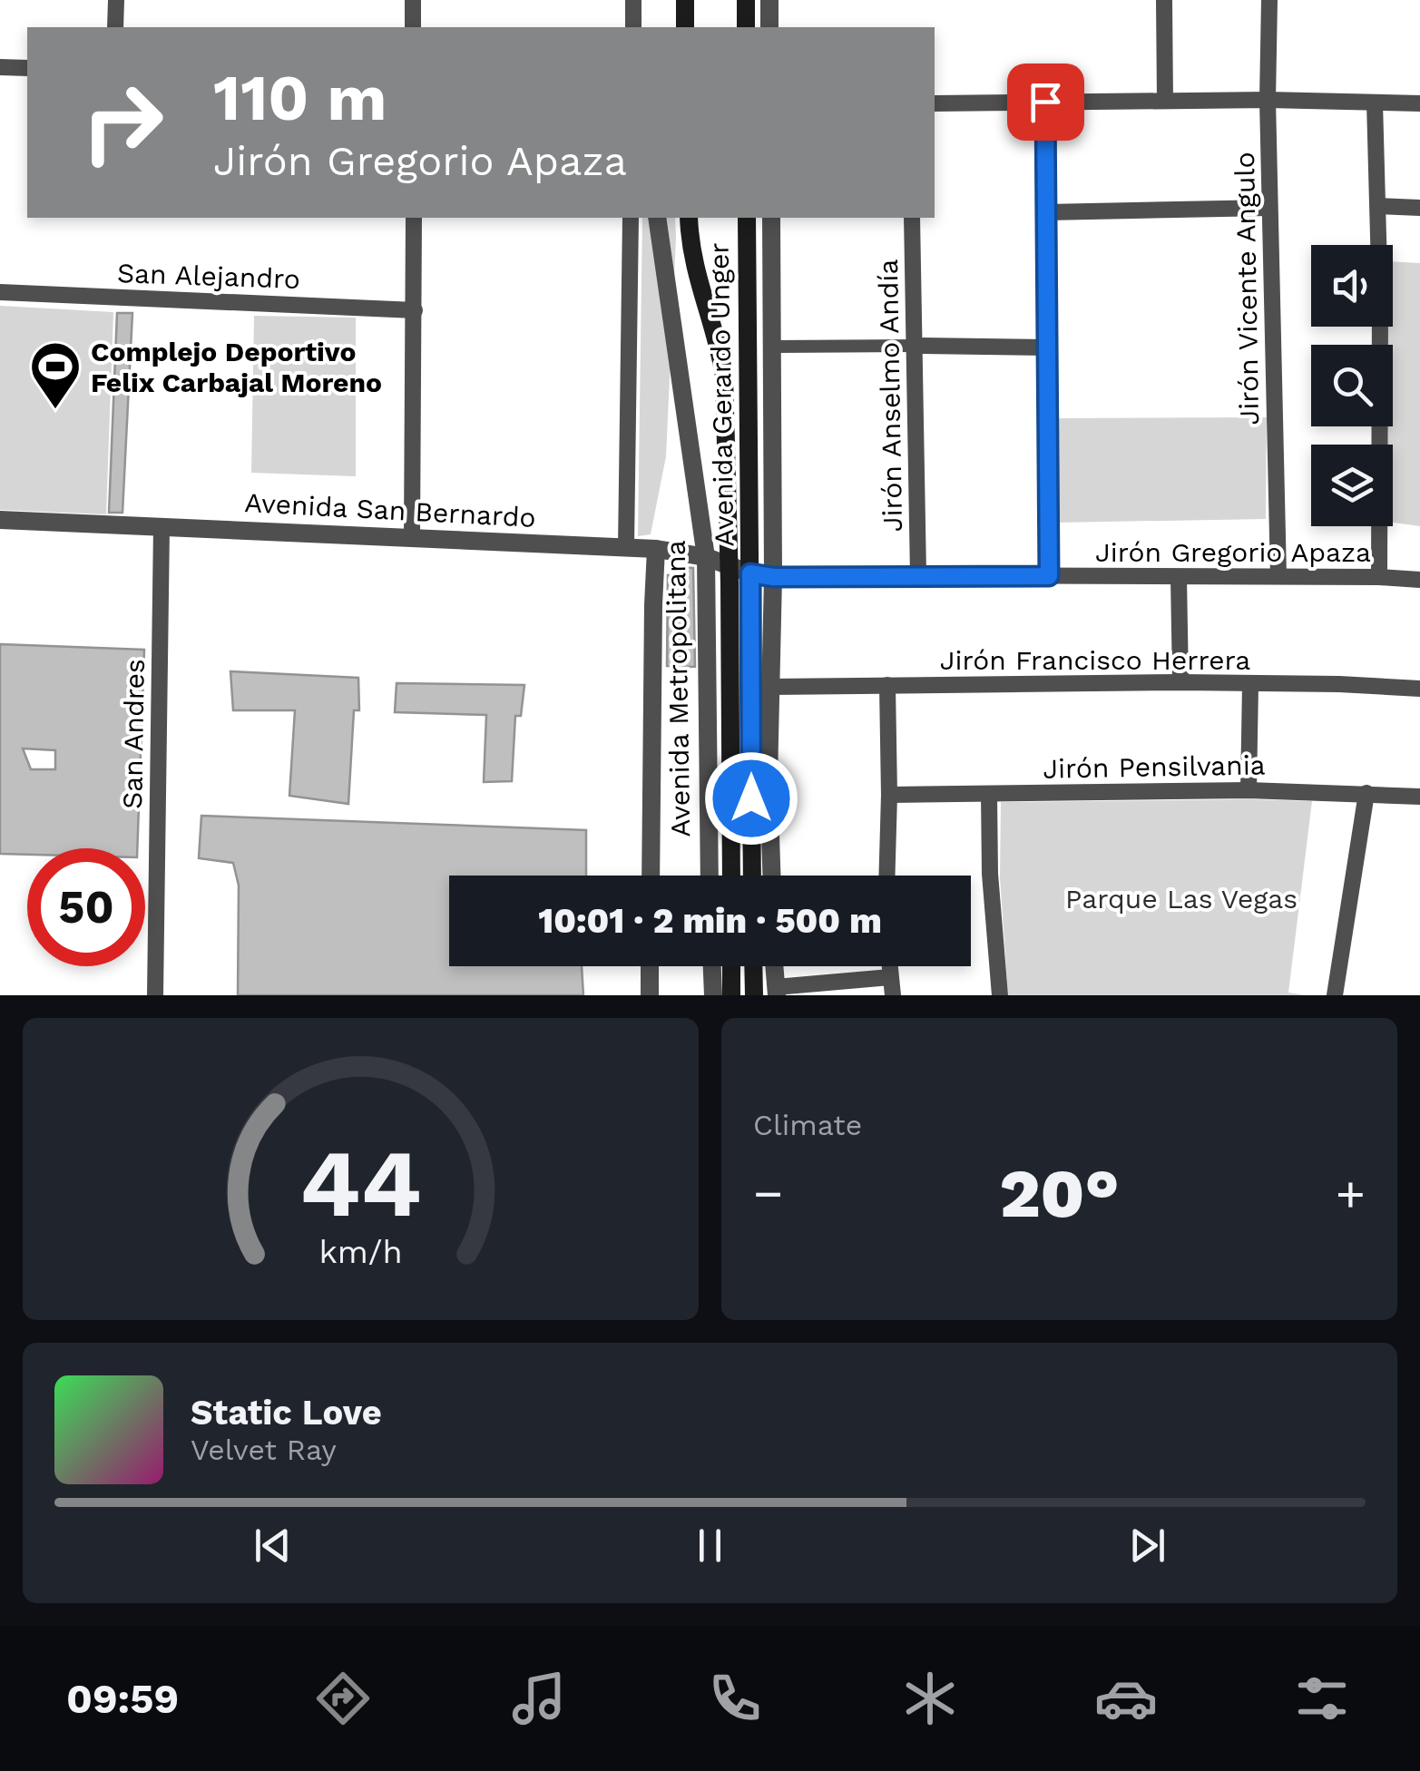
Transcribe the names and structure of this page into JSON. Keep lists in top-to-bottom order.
{
  "streets": {
    "main road": ["Avenida Gerardo Unger", "Avenida Metropolitana"],
    "street": [
      "San Alejandro",
      "Jirón Vicente Angulo",
      "Jirón Anselmo Andía",
      "Avenida San Bernardo",
      "Jirón Gregorio Apaza",
      "Jirón Francisco Herrera",
      "San Andres",
      "Jirón Pensilvania"
    ]
  },
  "crossings": [
    ["Jirón Vicente Angulo", "Jirón Gregorio Apaza"],
    ["Avenida Gerardo Unger", "Avenida San Bernardo"],
    ["Avenida Gerardo Unger", "Jirón Gregorio Apaza"],
    ["Avenida Gerardo Unger", "Avenida Metropolitana"],
    ["Jirón Anselmo Andía", "Jirón Gregorio Apaza"],
    ["Avenida San Bernardo", "Jirón Gregorio Apaza"],
    ["Avenida San Bernardo", "Avenida Metropolitana"],
    ["Avenida San Bernardo", "San Andres"]
  ],
  "parks": ["Parque Las Vegas"],
  "places": {
    "sports": ["Complejo Deportivo Felix Carbajal Moreno"]
  },
  "page": {
    "turn": ["110 m", "Jirón Gregorio Apaza"],
    "limit": "50",
    "trip": "10:01 · 2 min · 500 m",
    "tile": "Climate",
    "heat": ["−", "20°", "+"],
    "song": ["Static Love", "Velvet Ray"],
    "tabs": "09:59",
    "gauge": ["44", "km/h"]
  }
}
